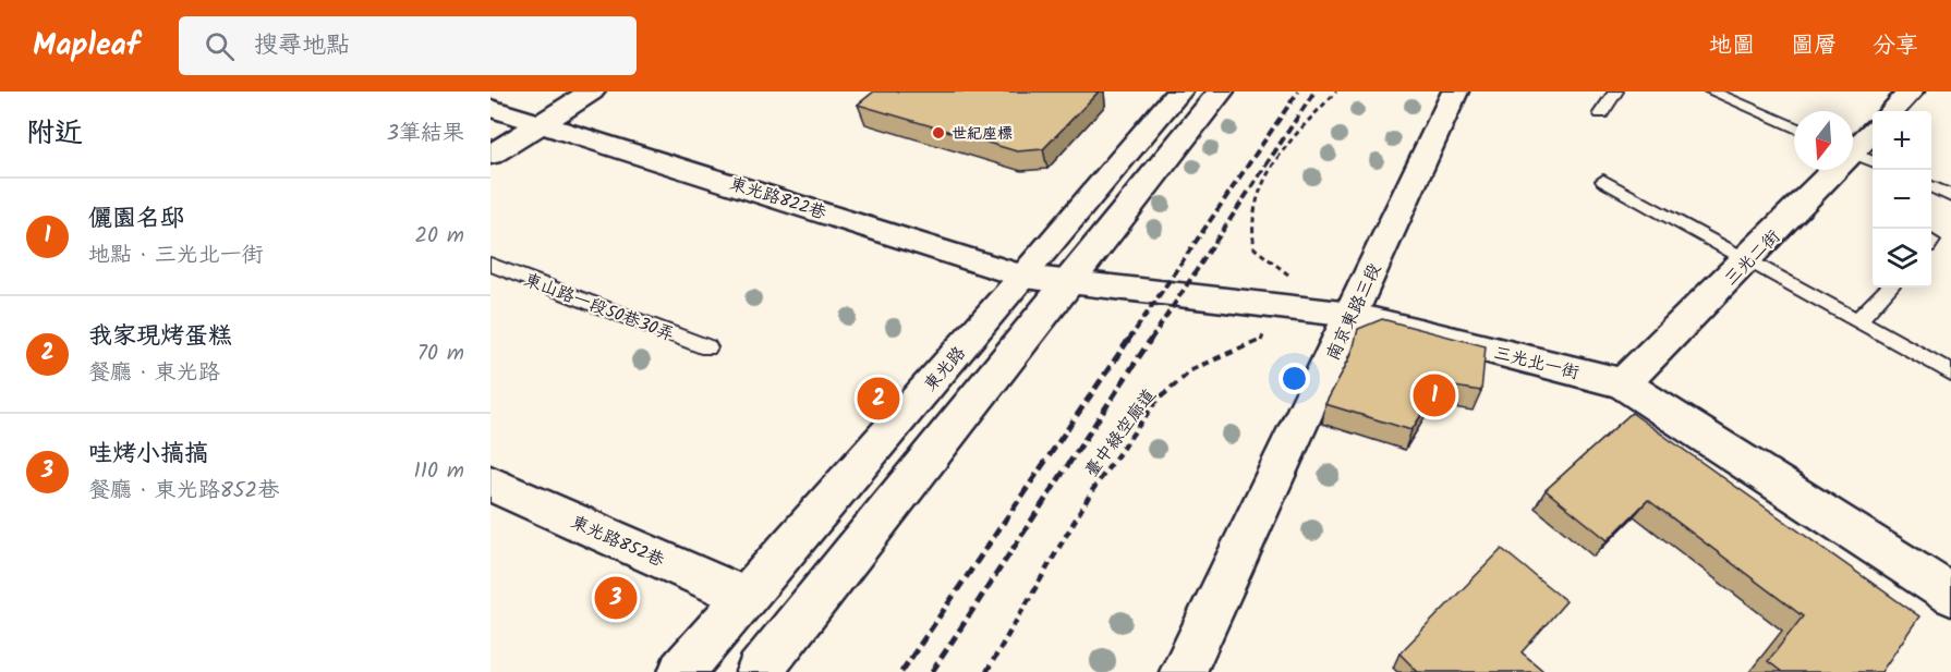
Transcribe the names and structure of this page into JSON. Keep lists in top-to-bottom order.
{
  "streets": {
    "street": [
      "東光路822巷",
      "三光二街",
      "南京東路三段",
      "三光北一街",
      "東光路",
      "東光路852巷"
    ],
    "lane": ["東山路一段50巷30弄"],
    "path": ["臺中綠空廊道"]
  },
  "crossings": [
    ["東光路822巷", "三光北一街"],
    ["東光路822巷", "東光路"],
    ["三光二街", "三光北一街"],
    ["南京東路三段", "三光北一街"],
    ["三光北一街", "臺中綠空廊道"],
    ["東光路", "東光路852巷"]
  ],
  "places": ["世紀座標"],
  "north": "bottom",
  "page": {
    "header": "Mapleaf",
    "search": "搜尋地點",
    "nav": ["地圖", "圖層", "分享"],
    "heading": ["附近", "3筆結果"],
    "map_buttons": ["+", "−"],
    "list": [
      {
        "mark": "1",
        "name": "儷園名邸",
        "note": "地點 · 三光北一街",
        "value": "20 m"
      },
      {
        "mark": "2",
        "name": "我家現烤蛋糕",
        "note": "餐廳 · 東光路",
        "value": "70 m"
      },
      {
        "mark": "3",
        "name": "哇烤小搞搞",
        "note": "餐廳 · 東光路852巷",
        "value": "110 m"
      }
    ],
    "pins": ["1", "2", "3"]
  }
}
